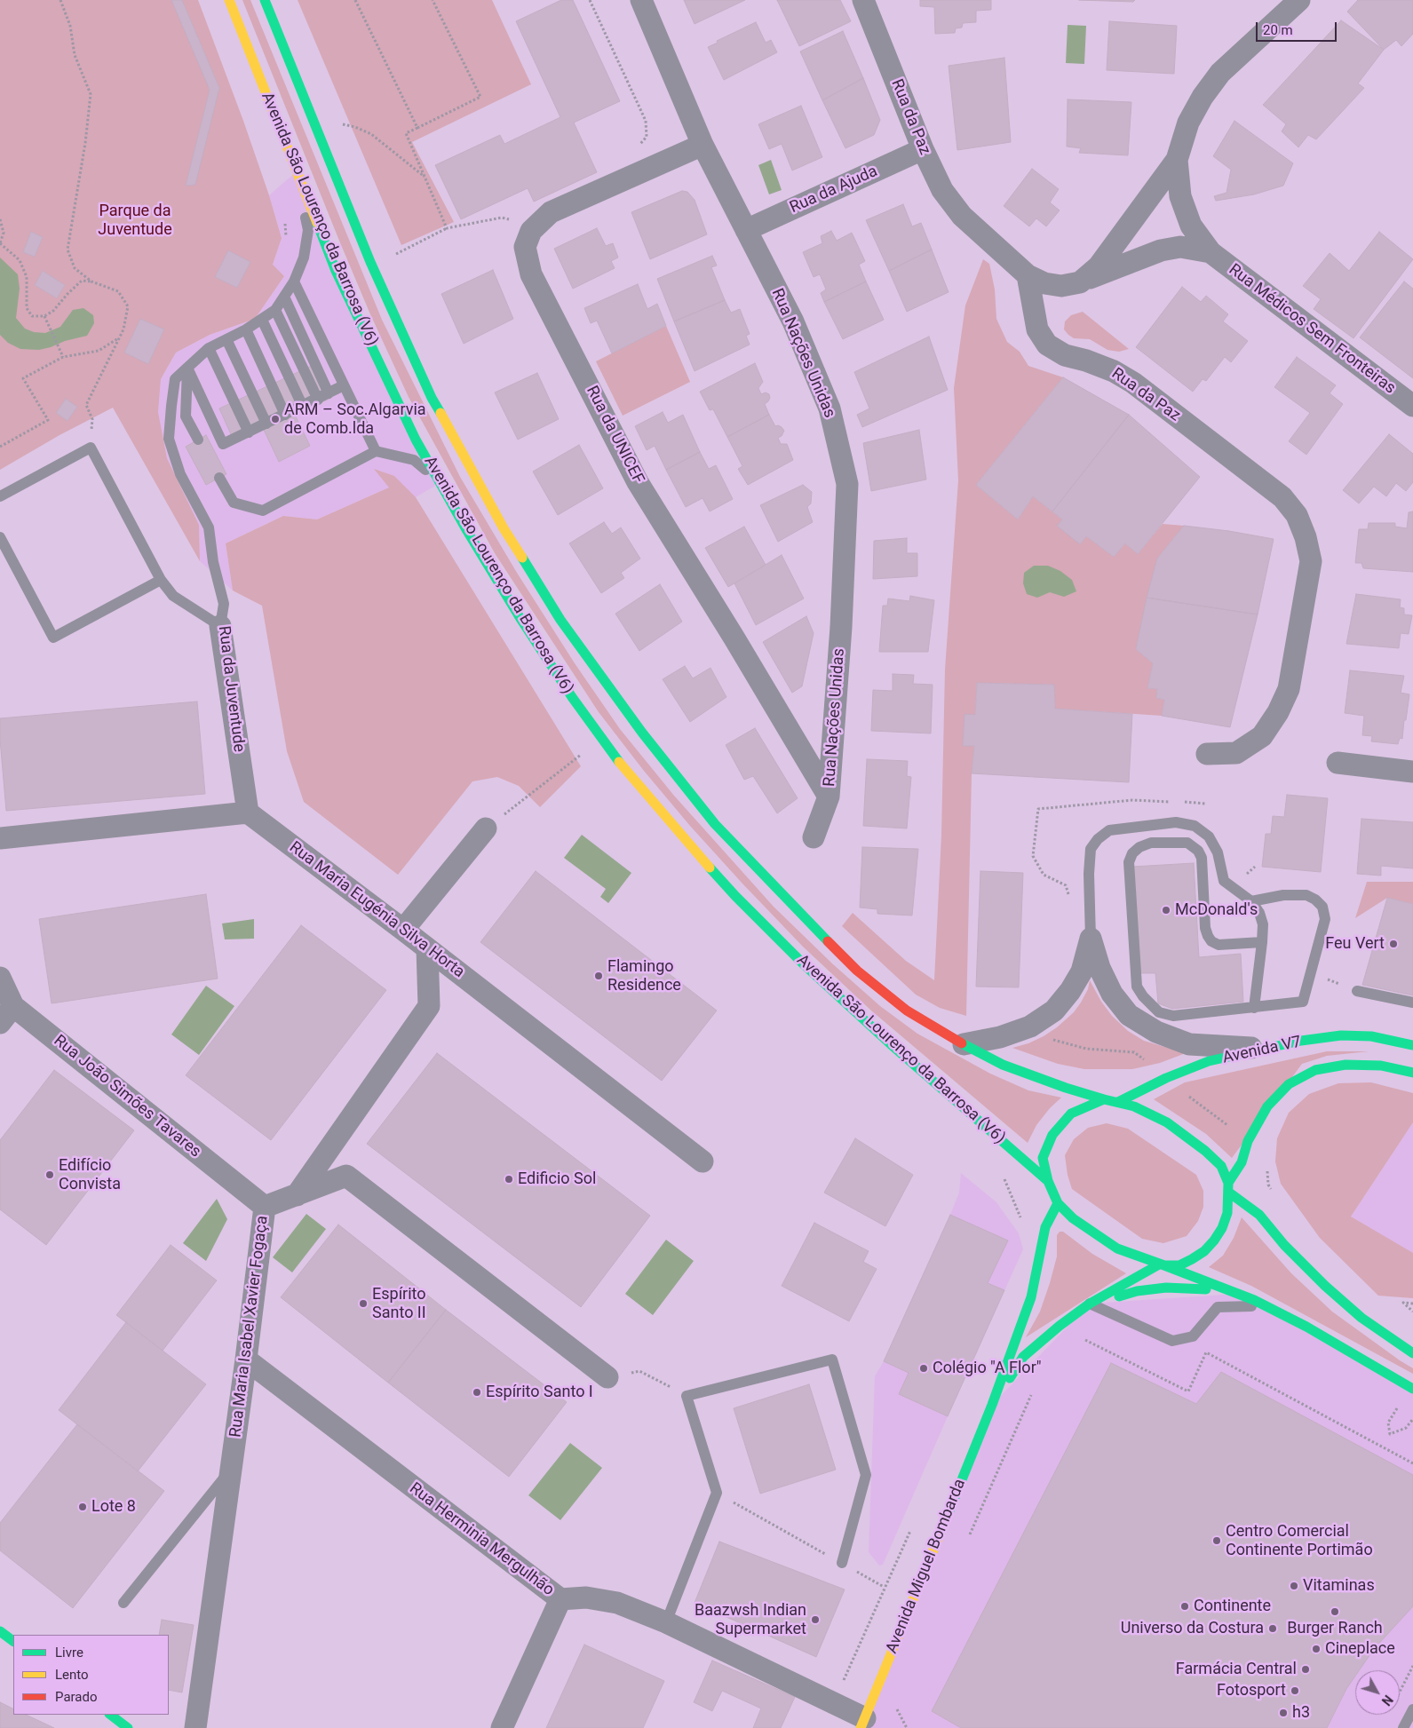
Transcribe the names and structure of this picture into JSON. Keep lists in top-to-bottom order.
{
  "streets": {
    "main road": ["Avenida São Lourenço da Barrosa (V6)", "Avenida V7", "Avenida Miguel Bombarda"],
    "street": [
      "Rua da Paz",
      "Rua da Ajuda",
      "Rua Médicos Sem Fronteiras",
      "Rua Nações Unidas",
      "Rua da UNICEF",
      "Rua da Juventude",
      "Rua Maria Eugénia Silva Horta",
      "Rua João Simões Tavares",
      "Rua Maria Isabel Xavier Fogaça",
      "Rua Herminia Mergulhão"
    ]
  },
  "crossings": [
    ["Rua da Paz", "Rua da Ajuda"],
    ["Rua da Paz", "Rua Médicos Sem Fronteiras"],
    ["Rua da Ajuda", "Rua Nações Unidas"],
    ["Avenida São Lourenço da Barrosa (V6)", "Avenida V7"],
    ["Rua Nações Unidas", "Rua da UNICEF"],
    ["Rua da Juventude", "Rua Maria Eugénia Silva Horta"],
    ["Rua João Simões Tavares", "Rua Maria Isabel Xavier Fogaça"],
    ["Rua Maria Isabel Xavier Fogaça", "Rua Herminia Mergulhão"],
    ["Rua Herminia Mergulhão", "Avenida Miguel Bombarda"]
  ],
  "parks": ["Parque da Juventude"],
  "places": [
    "ARM – Soc.Algarvia de Comb.lda",
    "McDonald's",
    "Feu Vert",
    "Flamingo Residence",
    "Edifício Convista",
    "Edificio Sol",
    "Espírito Santo II",
    "Colégio \"A Flor\"",
    "Espírito Santo I",
    "Lote 8",
    "Centro Comercial Continente Portimão",
    "Vitaminas",
    "Continente",
    "Burger Ranch",
    "Baazwsh Indian Supermarket",
    "Universo da Costura",
    "Cineplace",
    "Farmácia Central",
    "Fotosport",
    "h3"
  ],
  "legend": ["Livre", "Lento", "Parado"],
  "scale_bar": "20 m",
  "north": "bottom right"
}
